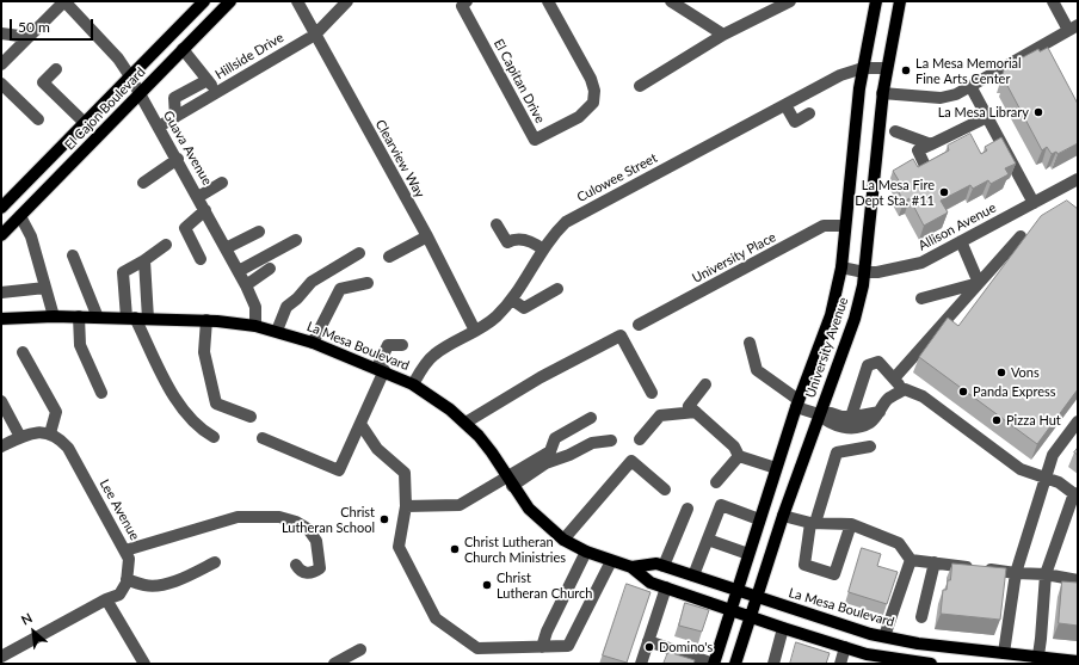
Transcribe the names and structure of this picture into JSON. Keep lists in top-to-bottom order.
{
  "streets": {
    "main road": ["El Cajon Boulevard", "La Mesa Boulevard", "University Avenue"],
    "street": [
      "Hillside Drive",
      "El Capitan Drive",
      "Guava Avenue",
      "Clearview Way",
      "Culowee Street",
      "Allison Avenue",
      "University Place",
      "Lee Avenue"
    ]
  },
  "crossings": [
    ["Hillside Drive", "Guava Avenue"],
    ["Hillside Drive", "Clearview Way"],
    ["El Cajon Boulevard", "Guava Avenue"],
    ["Guava Avenue", "La Mesa Boulevard"],
    ["Clearview Way", "Culowee Street"],
    ["Culowee Street", "La Mesa Boulevard"],
    ["Culowee Street", "University Avenue"],
    ["Allison Avenue", "University Avenue"],
    ["University Place", "University Avenue"],
    ["La Mesa Boulevard", "University Avenue"]
  ],
  "places": [
    "La Mesa Memorial Fine Arts Center",
    "La Mesa Library",
    "La Mesa Fire Dept Sta. #11",
    "Vons",
    "Panda Express",
    "Pizza Hut",
    "Christ Lutheran School",
    "Christ Lutheran Church Ministries",
    "Christ Lutheran Church",
    "Domino's"
  ],
  "scale_bar": "50 m",
  "north": "top left"
}
